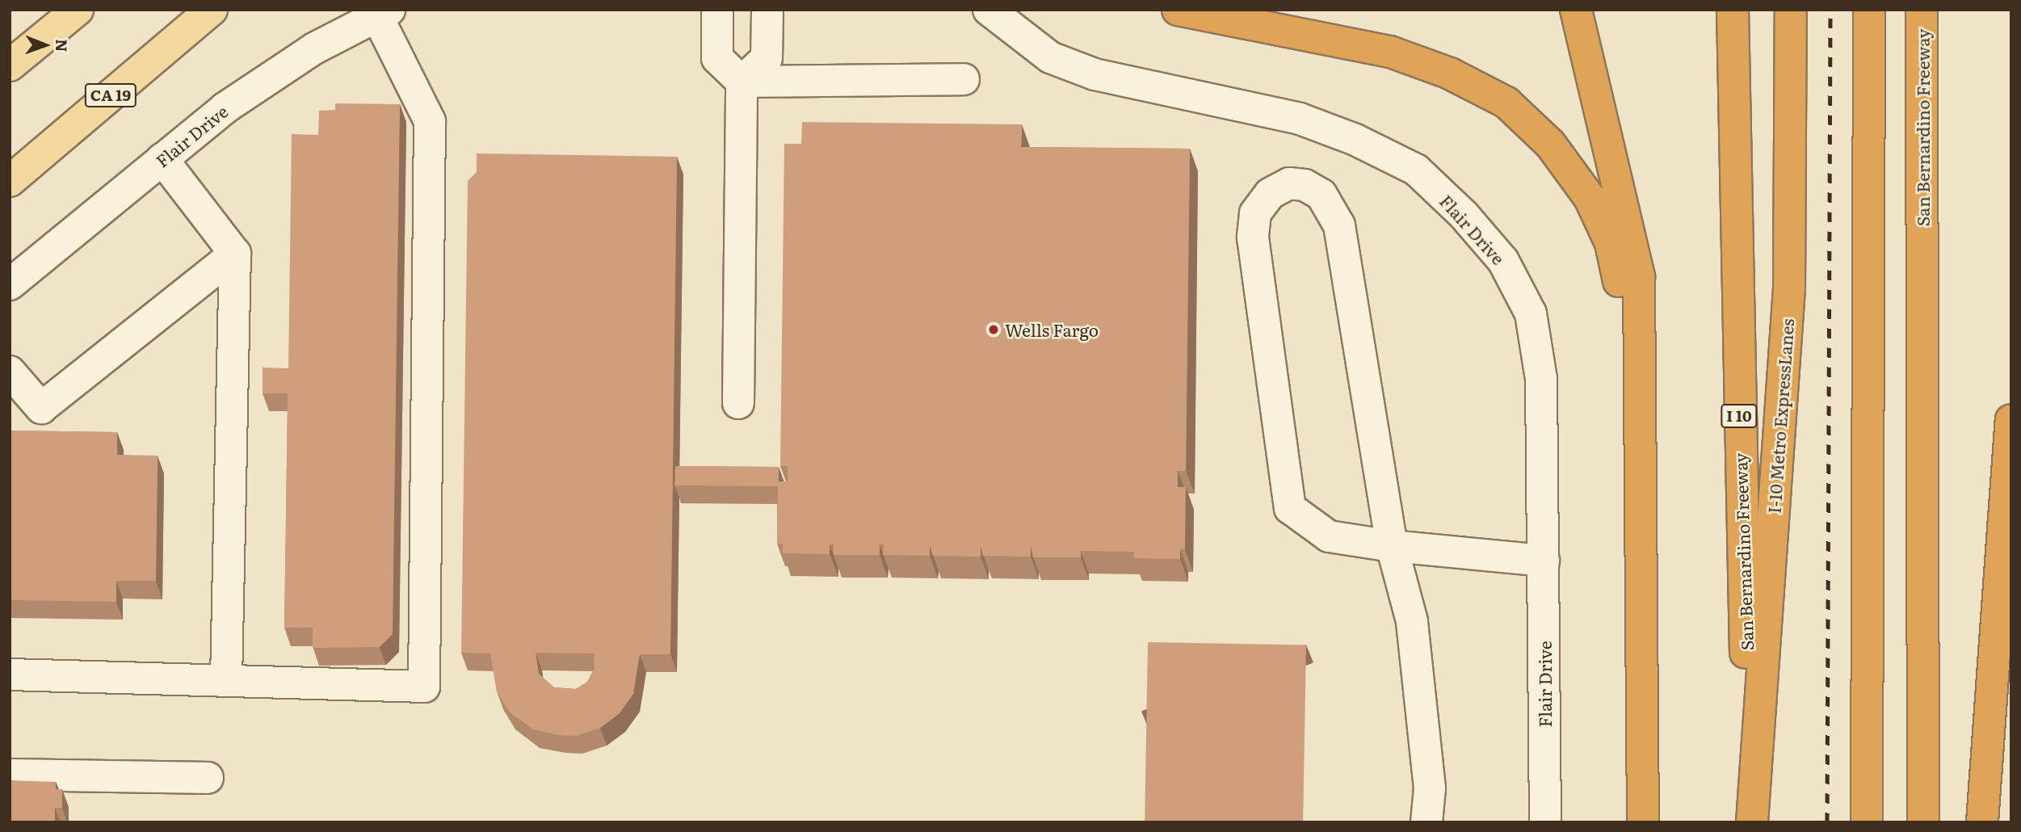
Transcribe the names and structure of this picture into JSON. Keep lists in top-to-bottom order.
{
  "streets": {
    "highway": ["San Bernardino Freeway", "I 10", "I-10 Metro ExpressLanes"],
    "main road": ["CA 19"],
    "street": ["Flair Drive"]
  },
  "crossings": [
    ["San Bernardino Freeway", "I-10 Metro ExpressLanes"]
  ],
  "places": ["Wells Fargo"],
  "north": "right"
}
